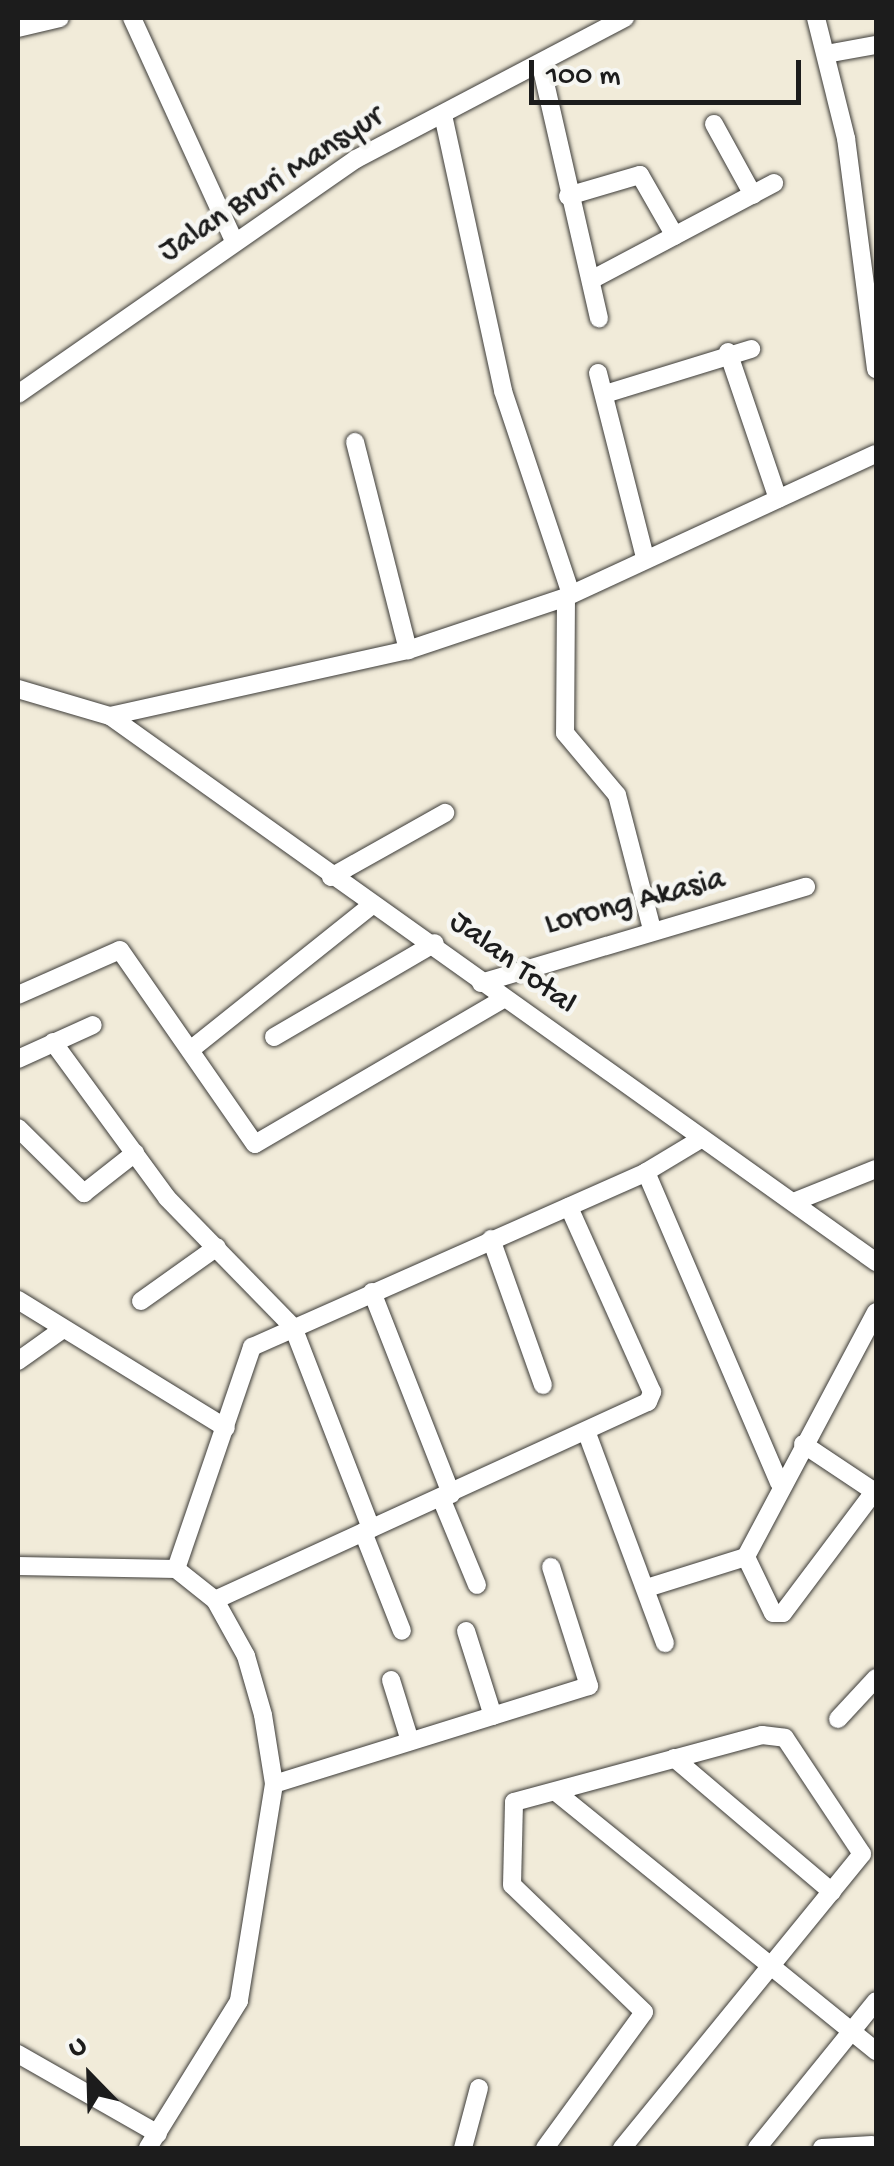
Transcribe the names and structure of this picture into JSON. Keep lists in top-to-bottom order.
{
  "streets": {
    "street": ["Jalan Bruri Mansyur", "Lorong Akasia", "Jalan Total"]
  },
  "crossings": [
    ["Lorong Akasia", "Jalan Total"]
  ],
  "scale_bar": "100 m",
  "north": "top left"
}
